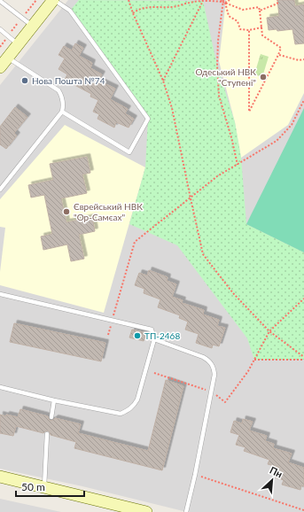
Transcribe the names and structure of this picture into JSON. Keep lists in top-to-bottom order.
{
  "places": [
    "Одеський НВК \"Ступені\"",
    "Нова Пошта №74",
    "Єврейський НВК \"Ор-Самєах\"",
    "ТП-2468"
  ],
  "scale_bar": "50 m",
  "north": "top right"
}
